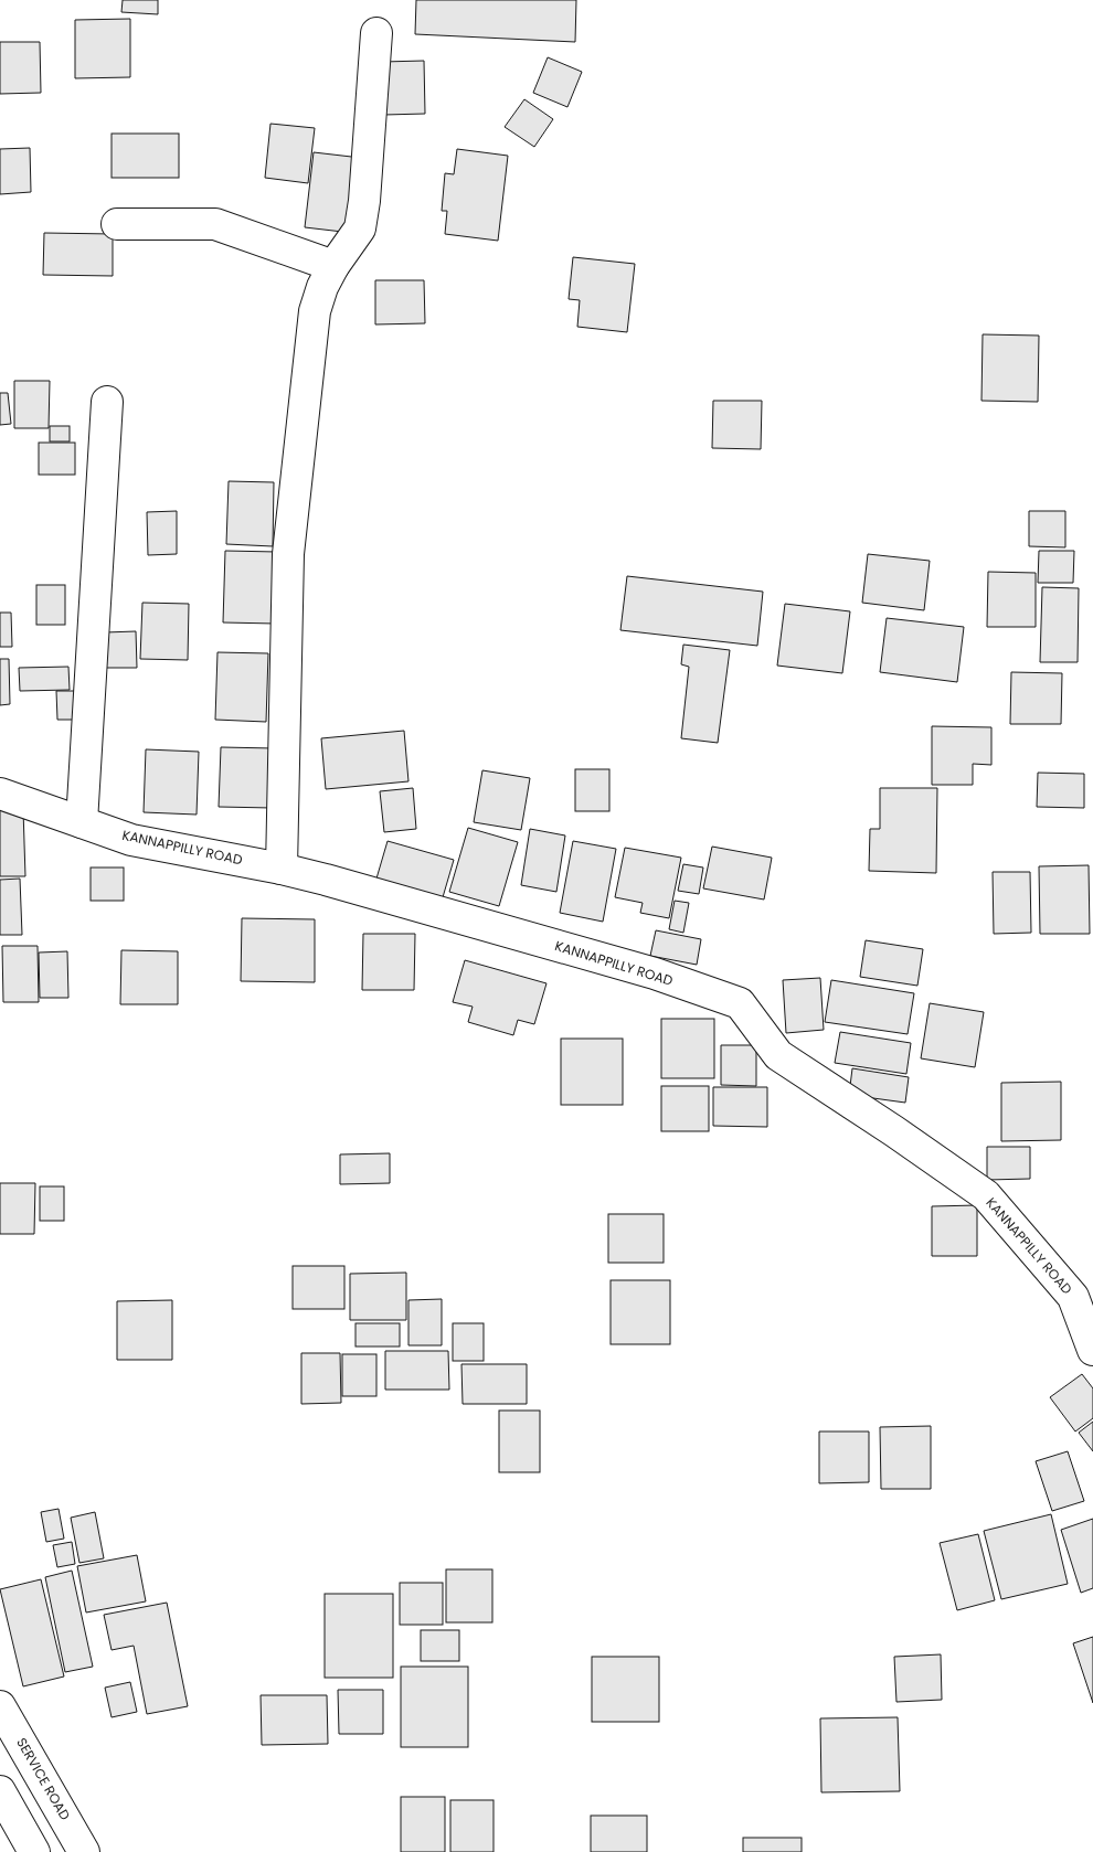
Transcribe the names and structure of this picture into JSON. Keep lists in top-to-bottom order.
{
  "streets": {
    "main road": ["KANNAPPILLY ROAD", "SERVICE ROAD"]
  }
}
